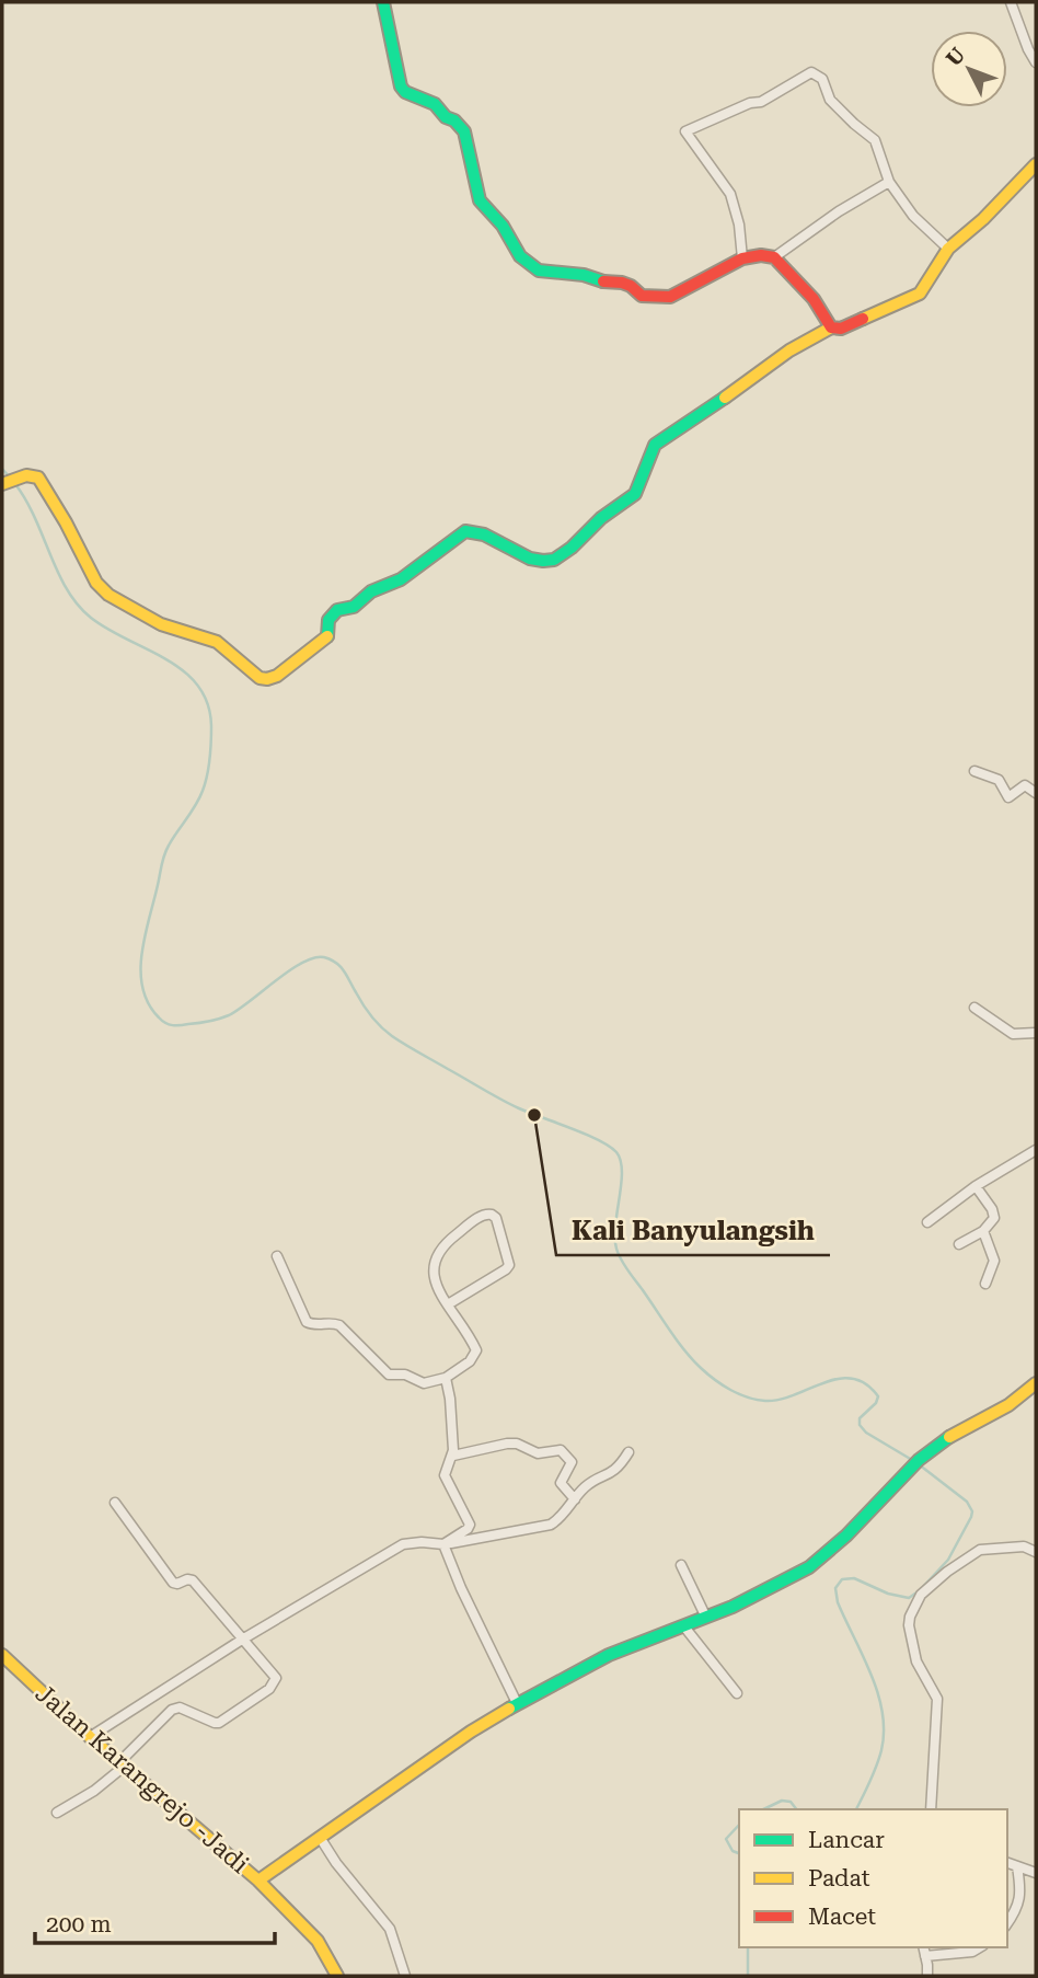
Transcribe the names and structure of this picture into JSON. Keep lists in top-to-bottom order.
{
  "streets": {
    "street": ["Jalan Karangrejo -Jadi"]
  },
  "places": ["Kali Banyulangsih"],
  "legend": ["Lancar", "Padat", "Macet"],
  "scale_bar": "200 m",
  "north": "top left"
}
